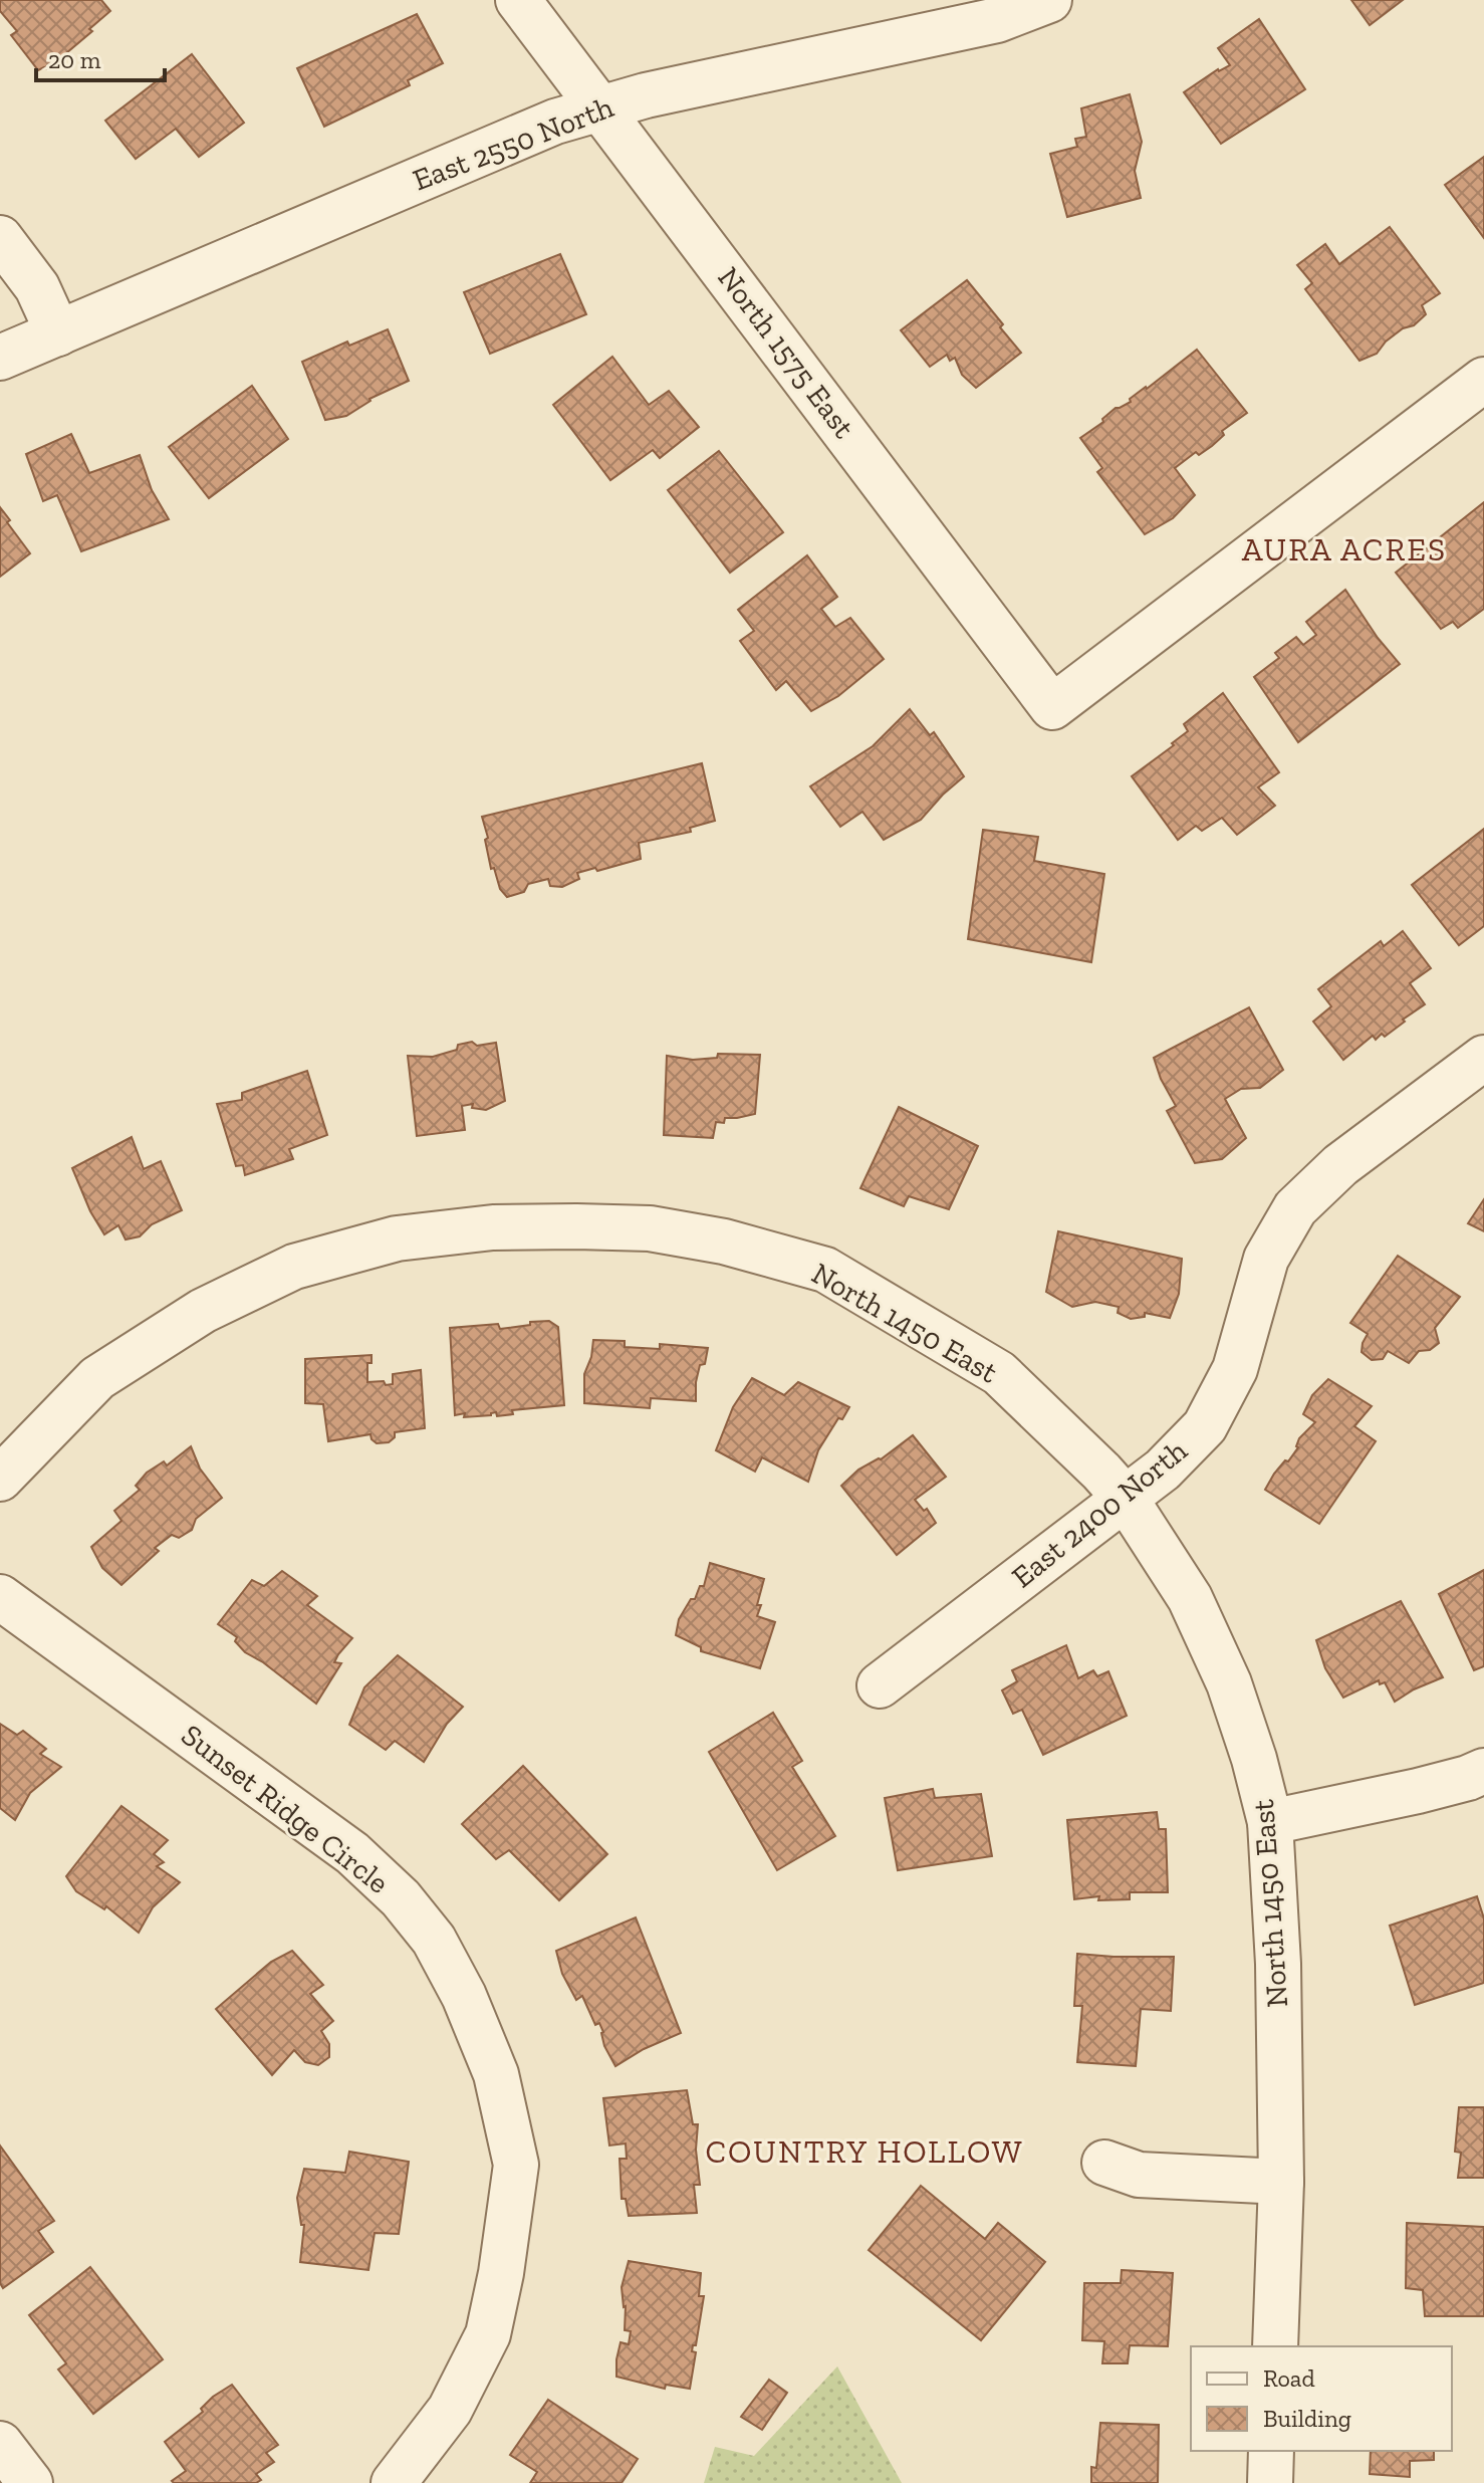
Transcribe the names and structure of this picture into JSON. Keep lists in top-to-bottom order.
{
  "streets": {
    "street": [
      "East 2550 North",
      "North 1575 East",
      "North 1450 East",
      "East 2400 North",
      "Sunset Ridge Circle"
    ]
  },
  "crossings": [
    ["East 2550 North", "North 1575 East"],
    ["North 1450 East", "East 2400 North"]
  ],
  "districts": ["AURA ACRES", "COUNTRY HOLLOW"],
  "legend": ["Road", "Building"],
  "scale_bar": "20 m"
}
